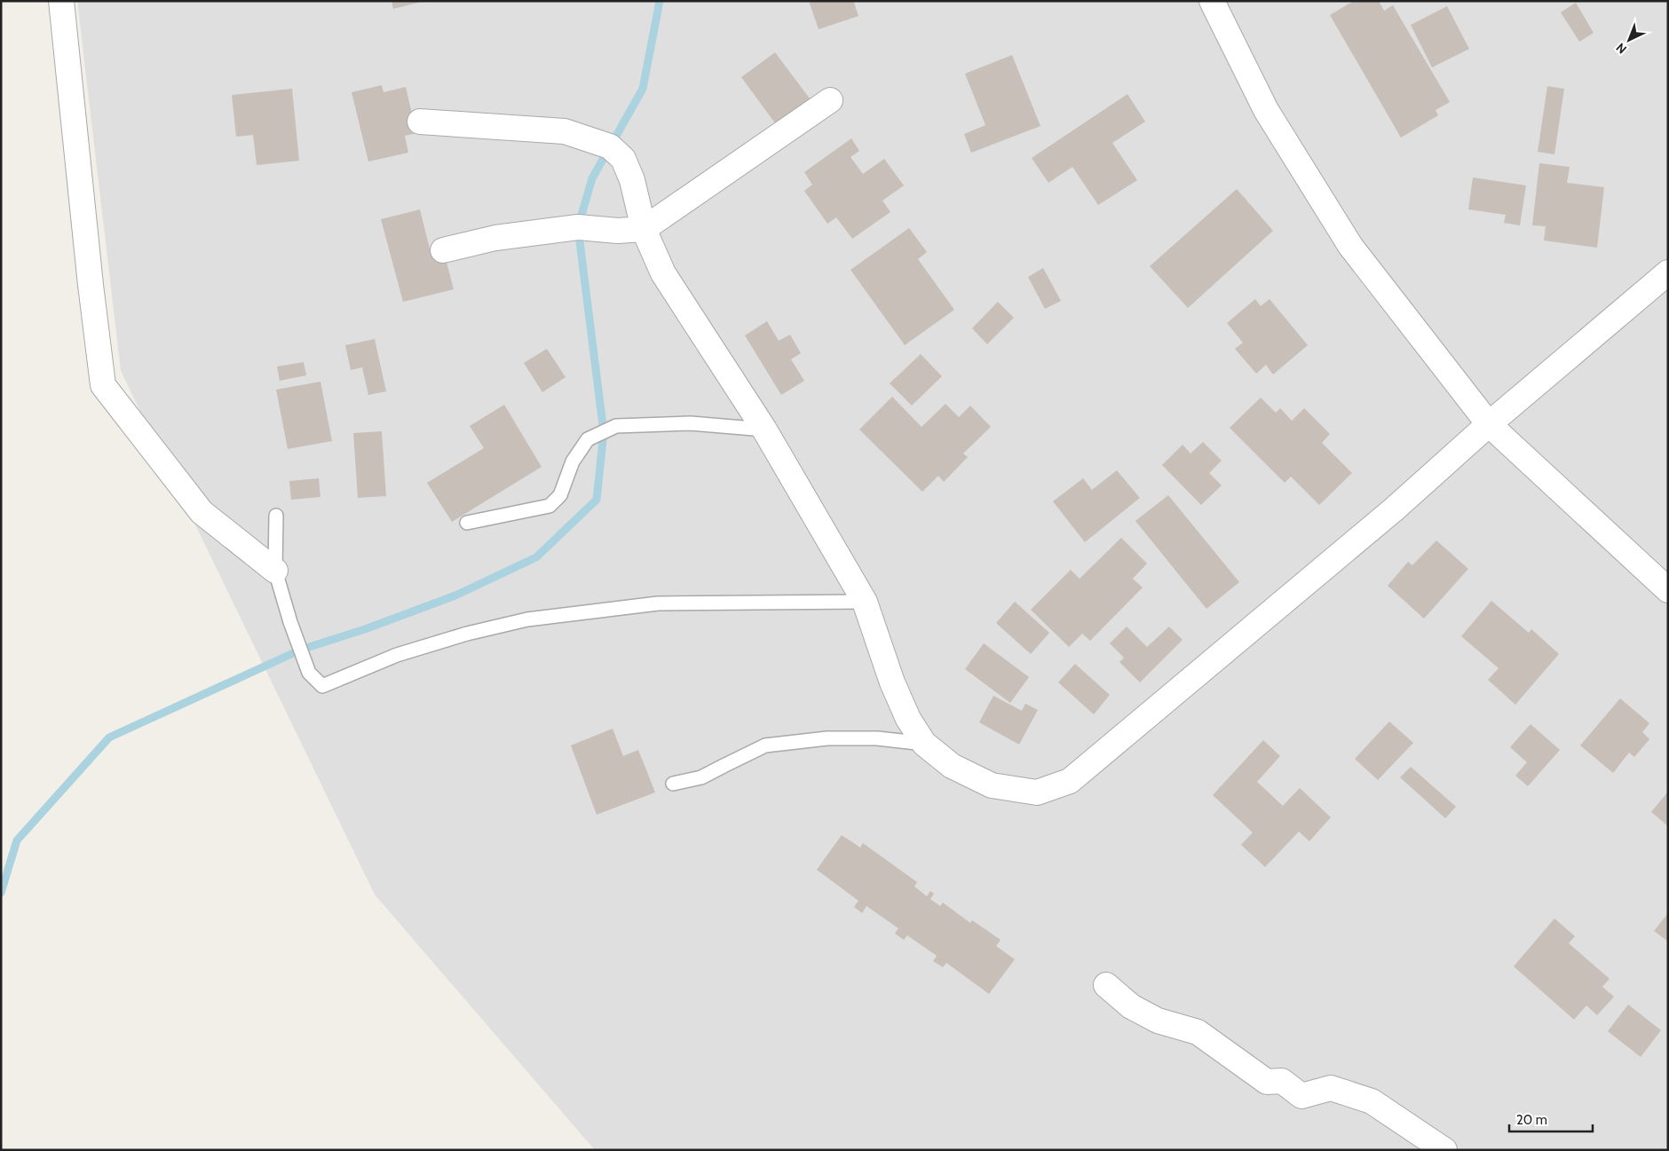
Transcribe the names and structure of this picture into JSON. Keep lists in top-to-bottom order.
{
  "scale_bar": "20 m",
  "north": "bottom left"
}
